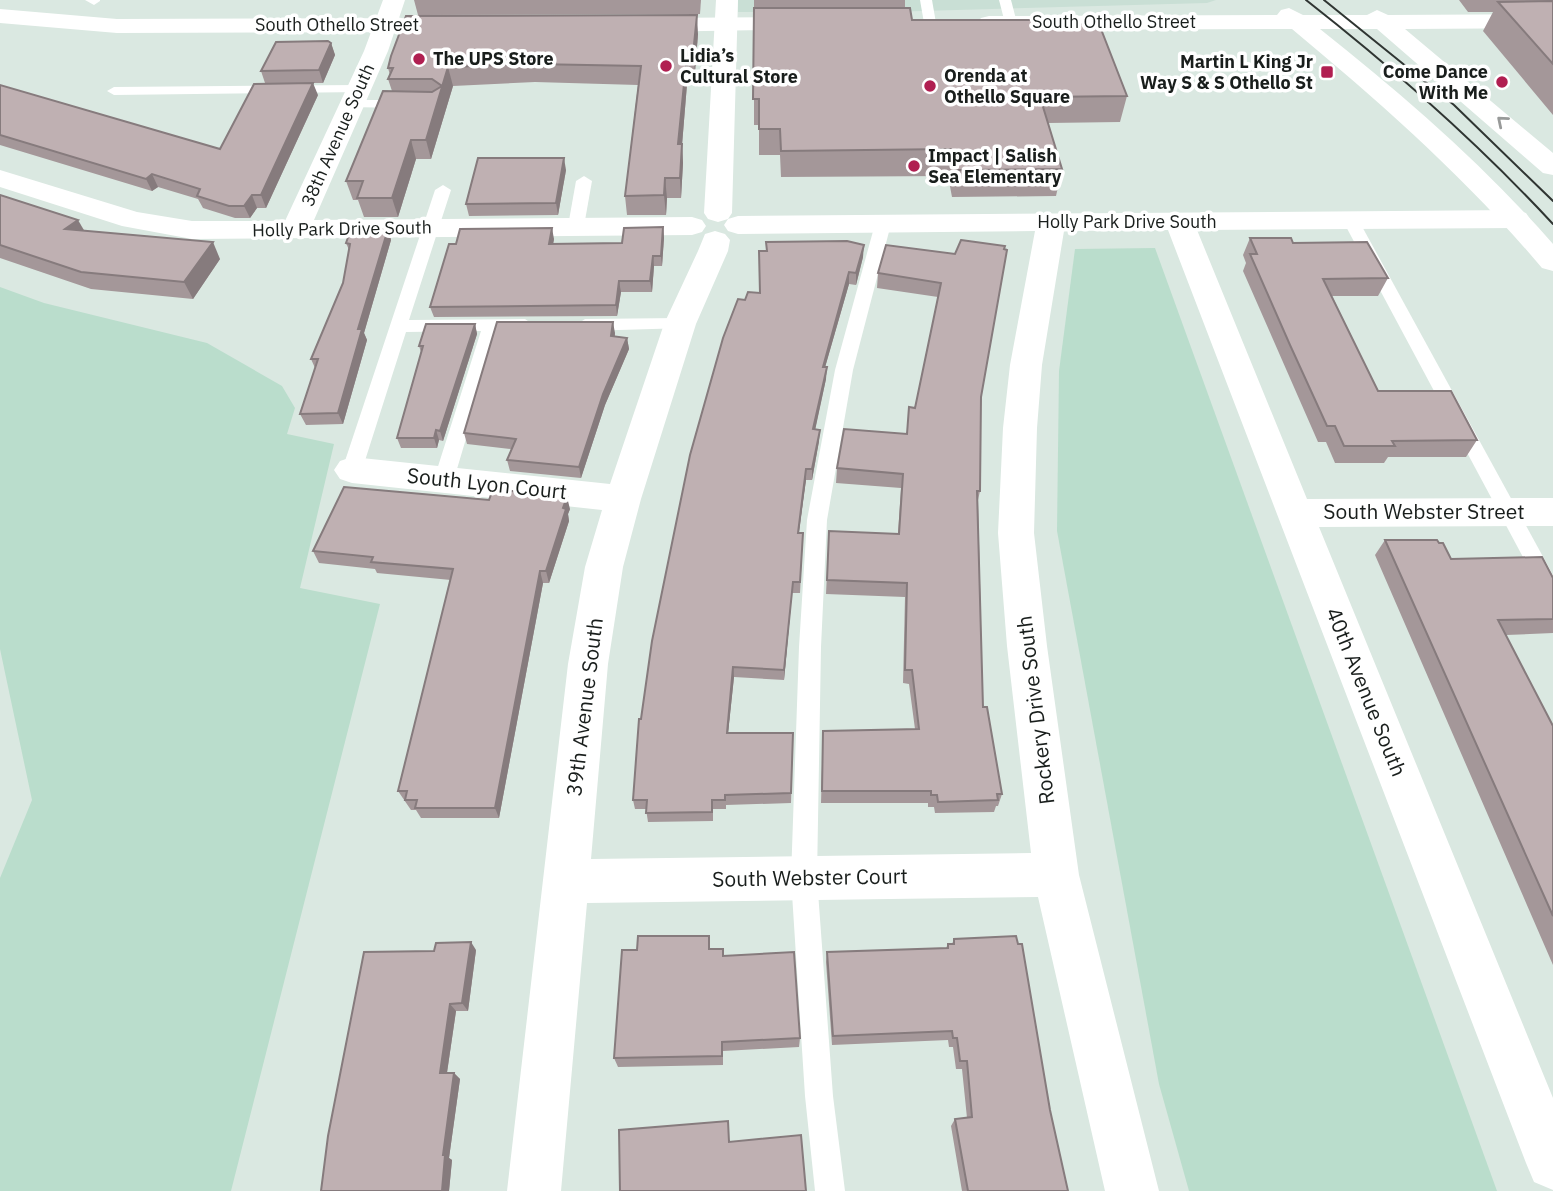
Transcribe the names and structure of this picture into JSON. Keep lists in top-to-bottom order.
{
  "streets": {
    "street": [
      "South Othello Street",
      "38th Avenue South",
      "Holly Park Drive South",
      "South Lyon Court",
      "South Webster Street",
      "40th Avenue South",
      "39th Avenue South",
      "Rockery Drive South",
      "South Webster Court"
    ]
  },
  "crossings": [
    ["South Othello Street", "38th Avenue South"],
    ["38th Avenue South", "Holly Park Drive South"],
    ["Holly Park Drive South", "40th Avenue South"],
    ["Holly Park Drive South", "39th Avenue South"],
    ["Holly Park Drive South", "Rockery Drive South"],
    ["South Lyon Court", "39th Avenue South"],
    ["South Webster Street", "40th Avenue South"],
    ["39th Avenue South", "South Webster Court"],
    ["Rockery Drive South", "South Webster Court"]
  ],
  "places": {
    "other": [
      "The UPS Store",
      "Lidia’s Cultural Store",
      "Come Dance With Me",
      "Orenda at Othello Square",
      "Impact | Salish Sea Elementary"
    ],
    "transit": ["Martin L King Jr Way S & S Othello St"]
  }
}
